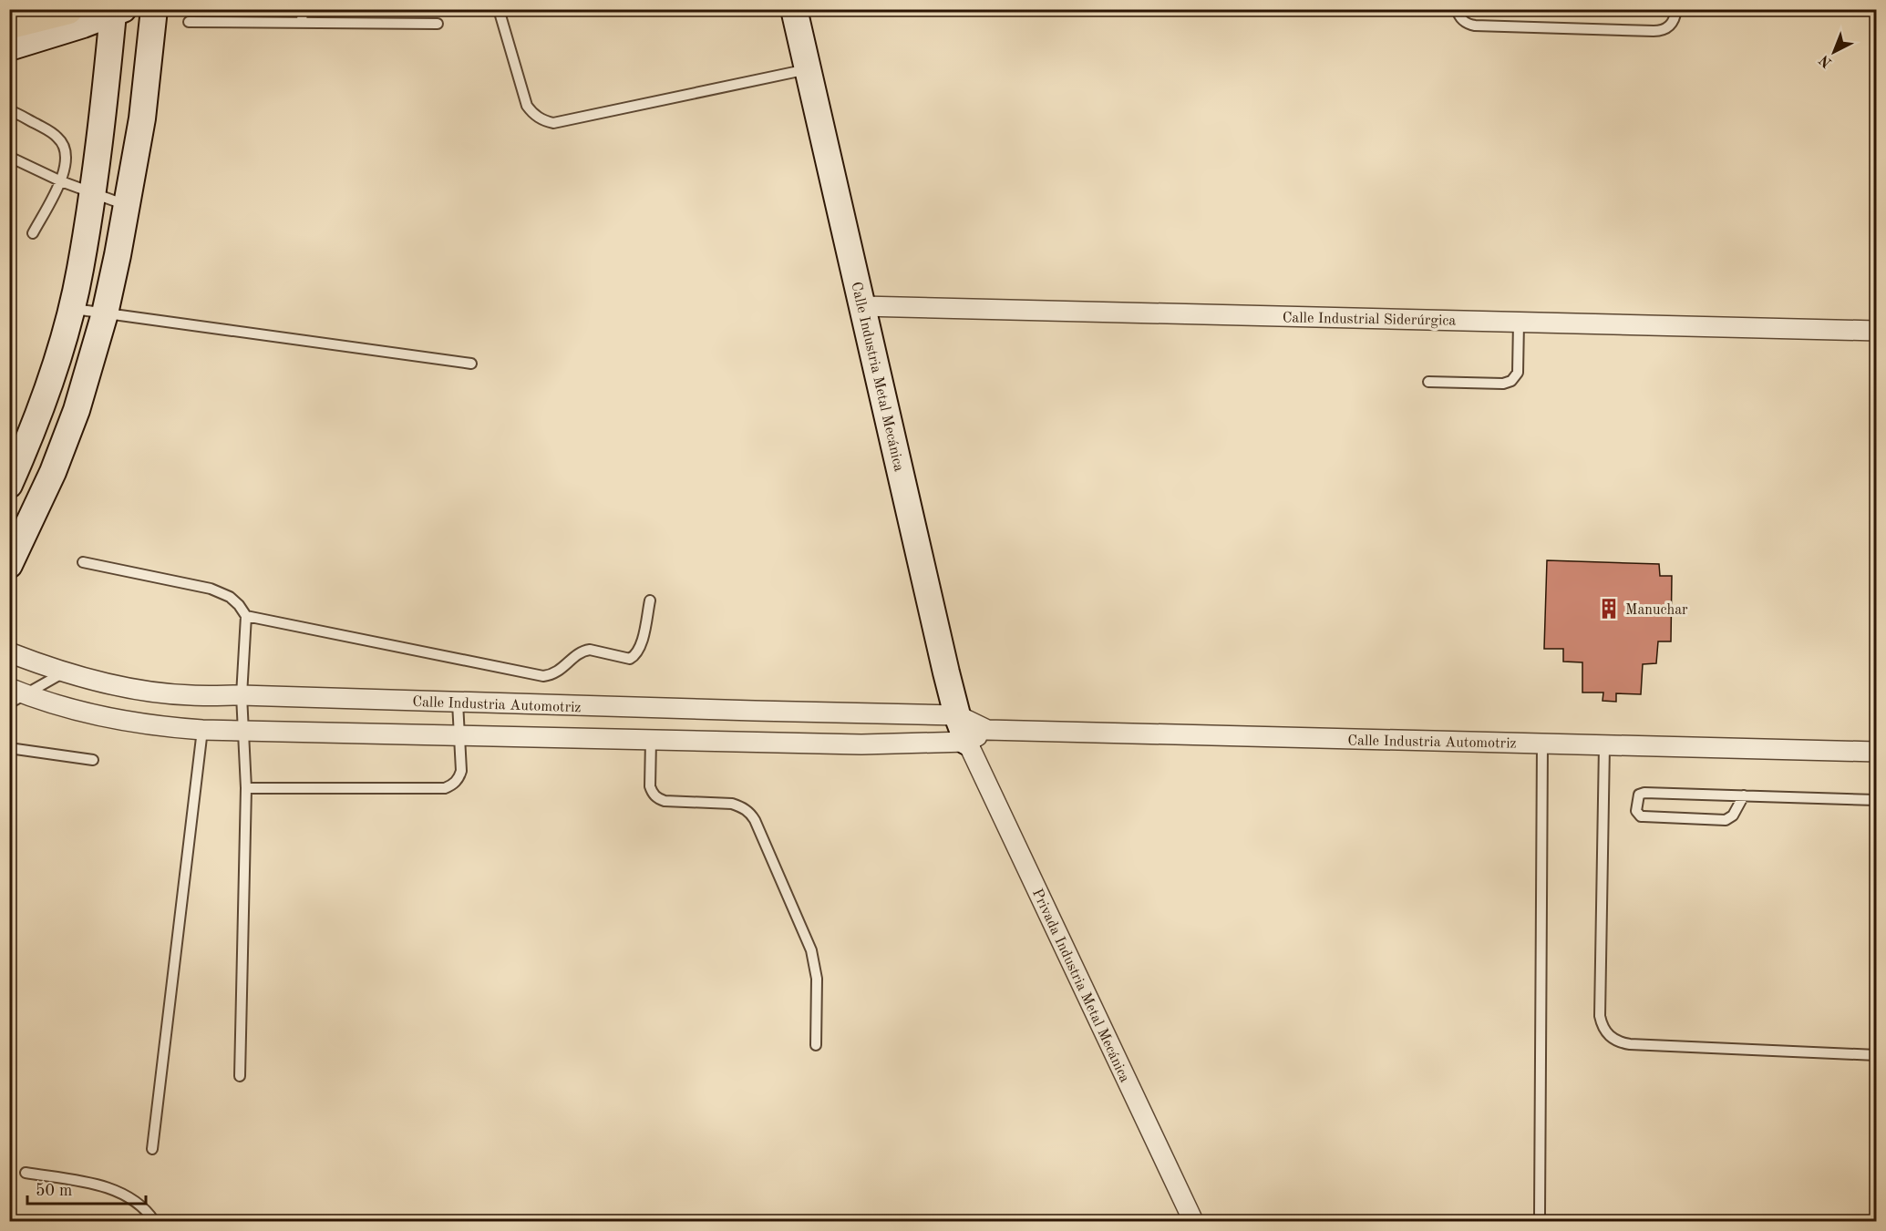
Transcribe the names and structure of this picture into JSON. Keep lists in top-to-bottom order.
{
  "streets": {
    "street": [
      "Calle Industrial Siderúrgica",
      "Calle Industria Metal Mecánica",
      "Calle Industria Automotriz",
      "Privada Industria Metal Mecánica"
    ]
  },
  "crossings": [
    ["Calle Industrial Siderúrgica", "Calle Industria Metal Mecánica"],
    ["Calle Industria Metal Mecánica", "Calle Industria Automotriz"],
    ["Calle Industria Metal Mecánica", "Privada Industria Metal Mecánica"],
    ["Calle Industria Automotriz", "Privada Industria Metal Mecánica"]
  ],
  "places": {
    "building": ["Manuchar"]
  },
  "scale_bar": "50 m",
  "north": "bottom left"
}
